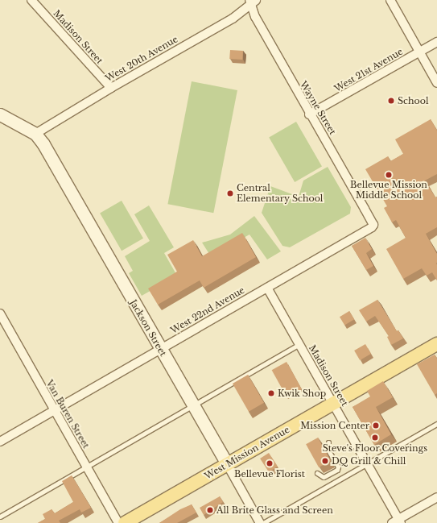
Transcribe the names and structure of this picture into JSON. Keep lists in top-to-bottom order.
{
  "streets": {
    "main road": ["West Mission Avenue"],
    "street": [
      "Madison Street",
      "West 20th Avenue",
      "West 21st Avenue",
      "Wayne Street",
      "West 22nd Avenue",
      "Jackson Street",
      "Van Buren Street"
    ]
  },
  "crossings": [
    ["Madison Street", "West 20th Avenue"],
    ["Madison Street", "West 22nd Avenue"],
    ["Madison Street", "West Mission Avenue"],
    ["West 20th Avenue", "Wayne Street"],
    ["West 20th Avenue", "Jackson Street"],
    ["West 21st Avenue", "Wayne Street"],
    ["Wayne Street", "West 22nd Avenue"],
    ["West 22nd Avenue", "Jackson Street"],
    ["West 22nd Avenue", "Van Buren Street"],
    ["Jackson Street", "West Mission Avenue"]
  ],
  "places": [
    "School",
    "Bellevue Mission Middle School",
    "Central Elementary School",
    "Kwik Shop",
    "Mission Center",
    "Steve's Floor Coverings",
    "DQ Grill & Chill",
    "Bellevue Florist",
    "All Brite Glass and Screen"
  ]
}
